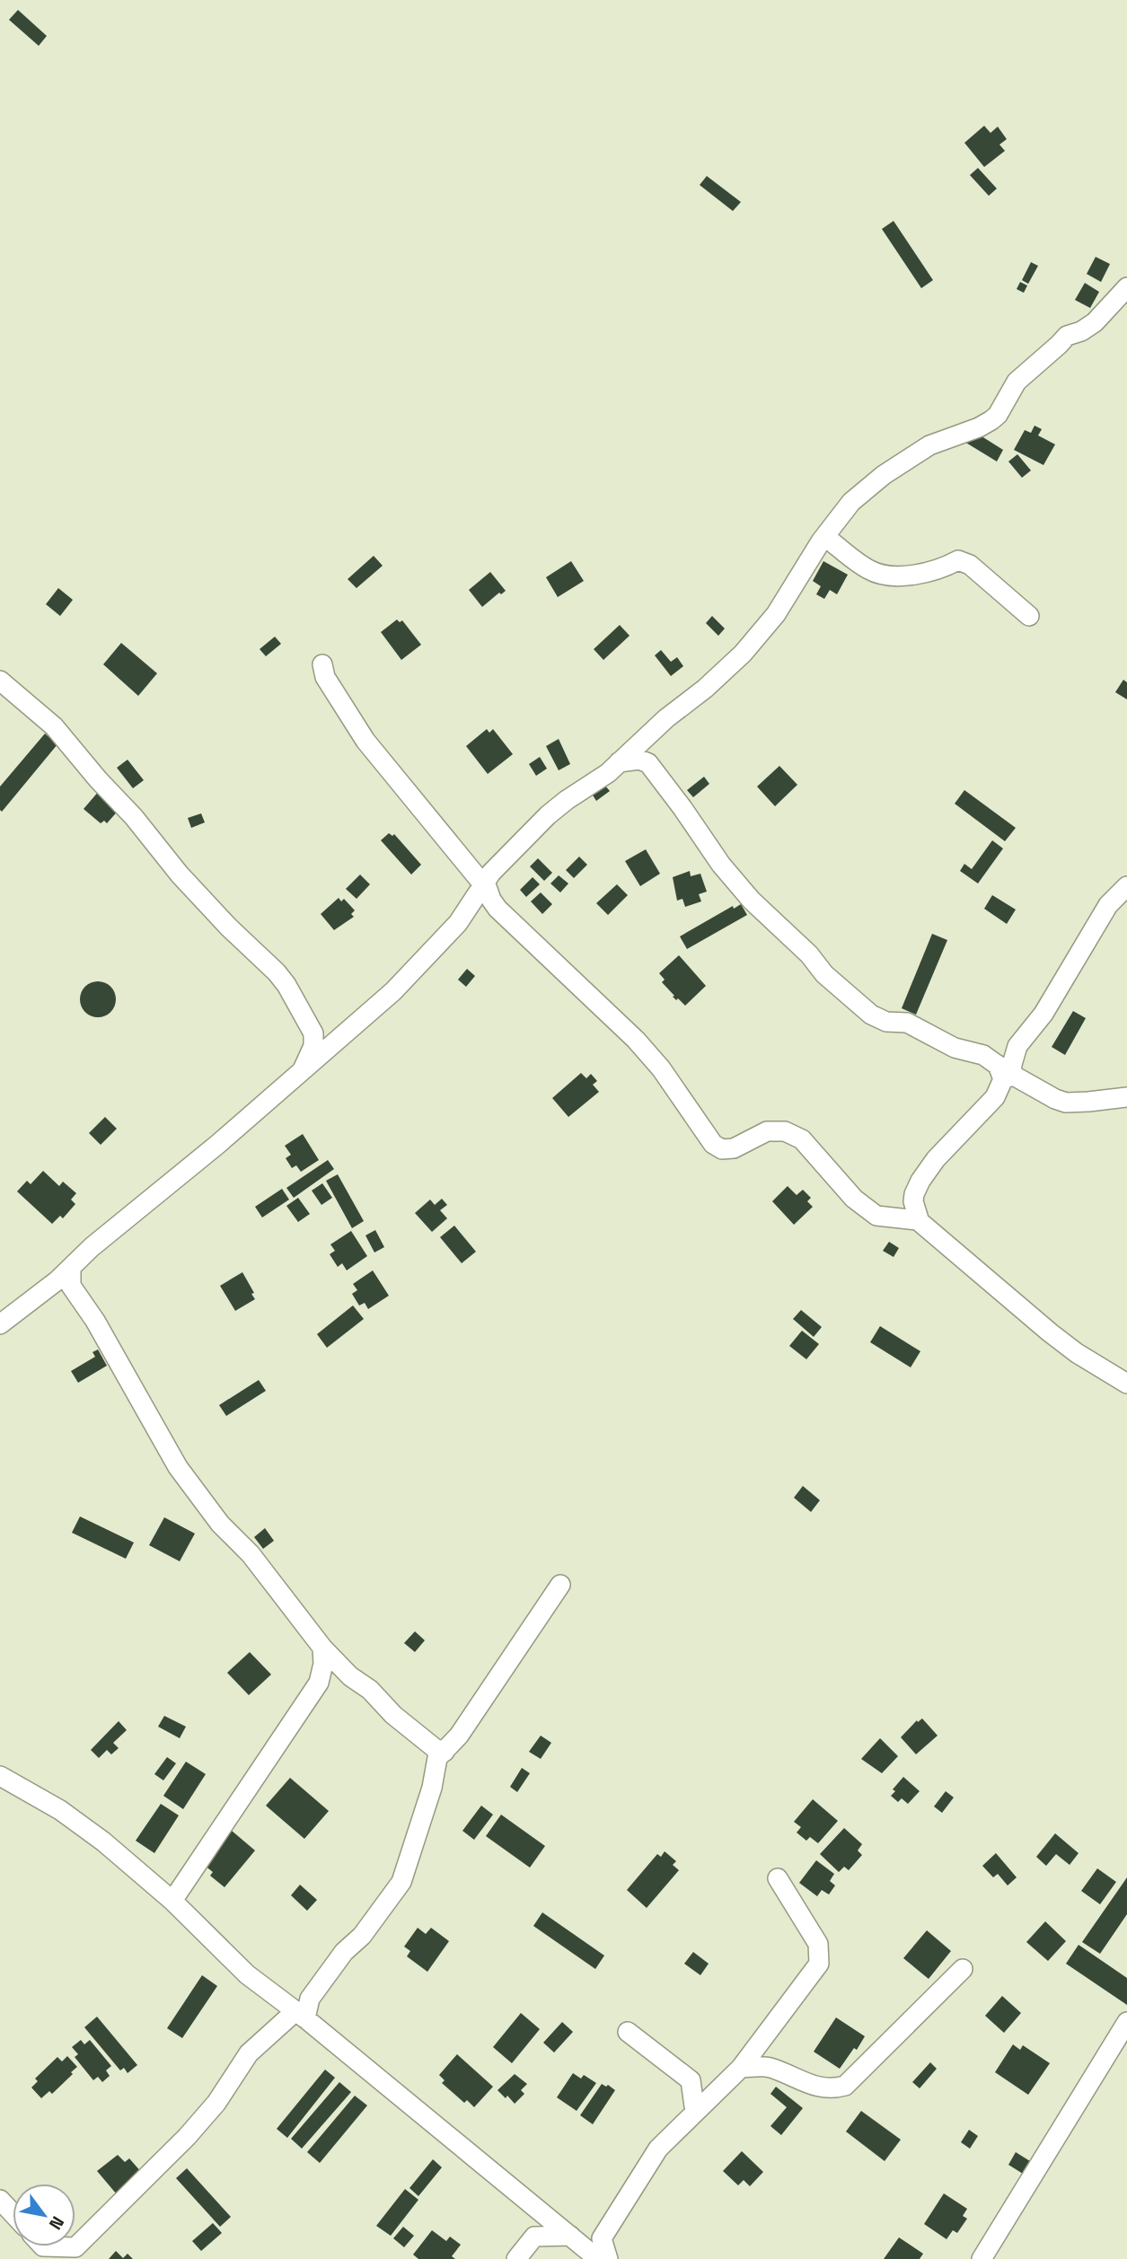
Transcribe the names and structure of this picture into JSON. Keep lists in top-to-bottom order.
{
  "north": "bottom right"
}
